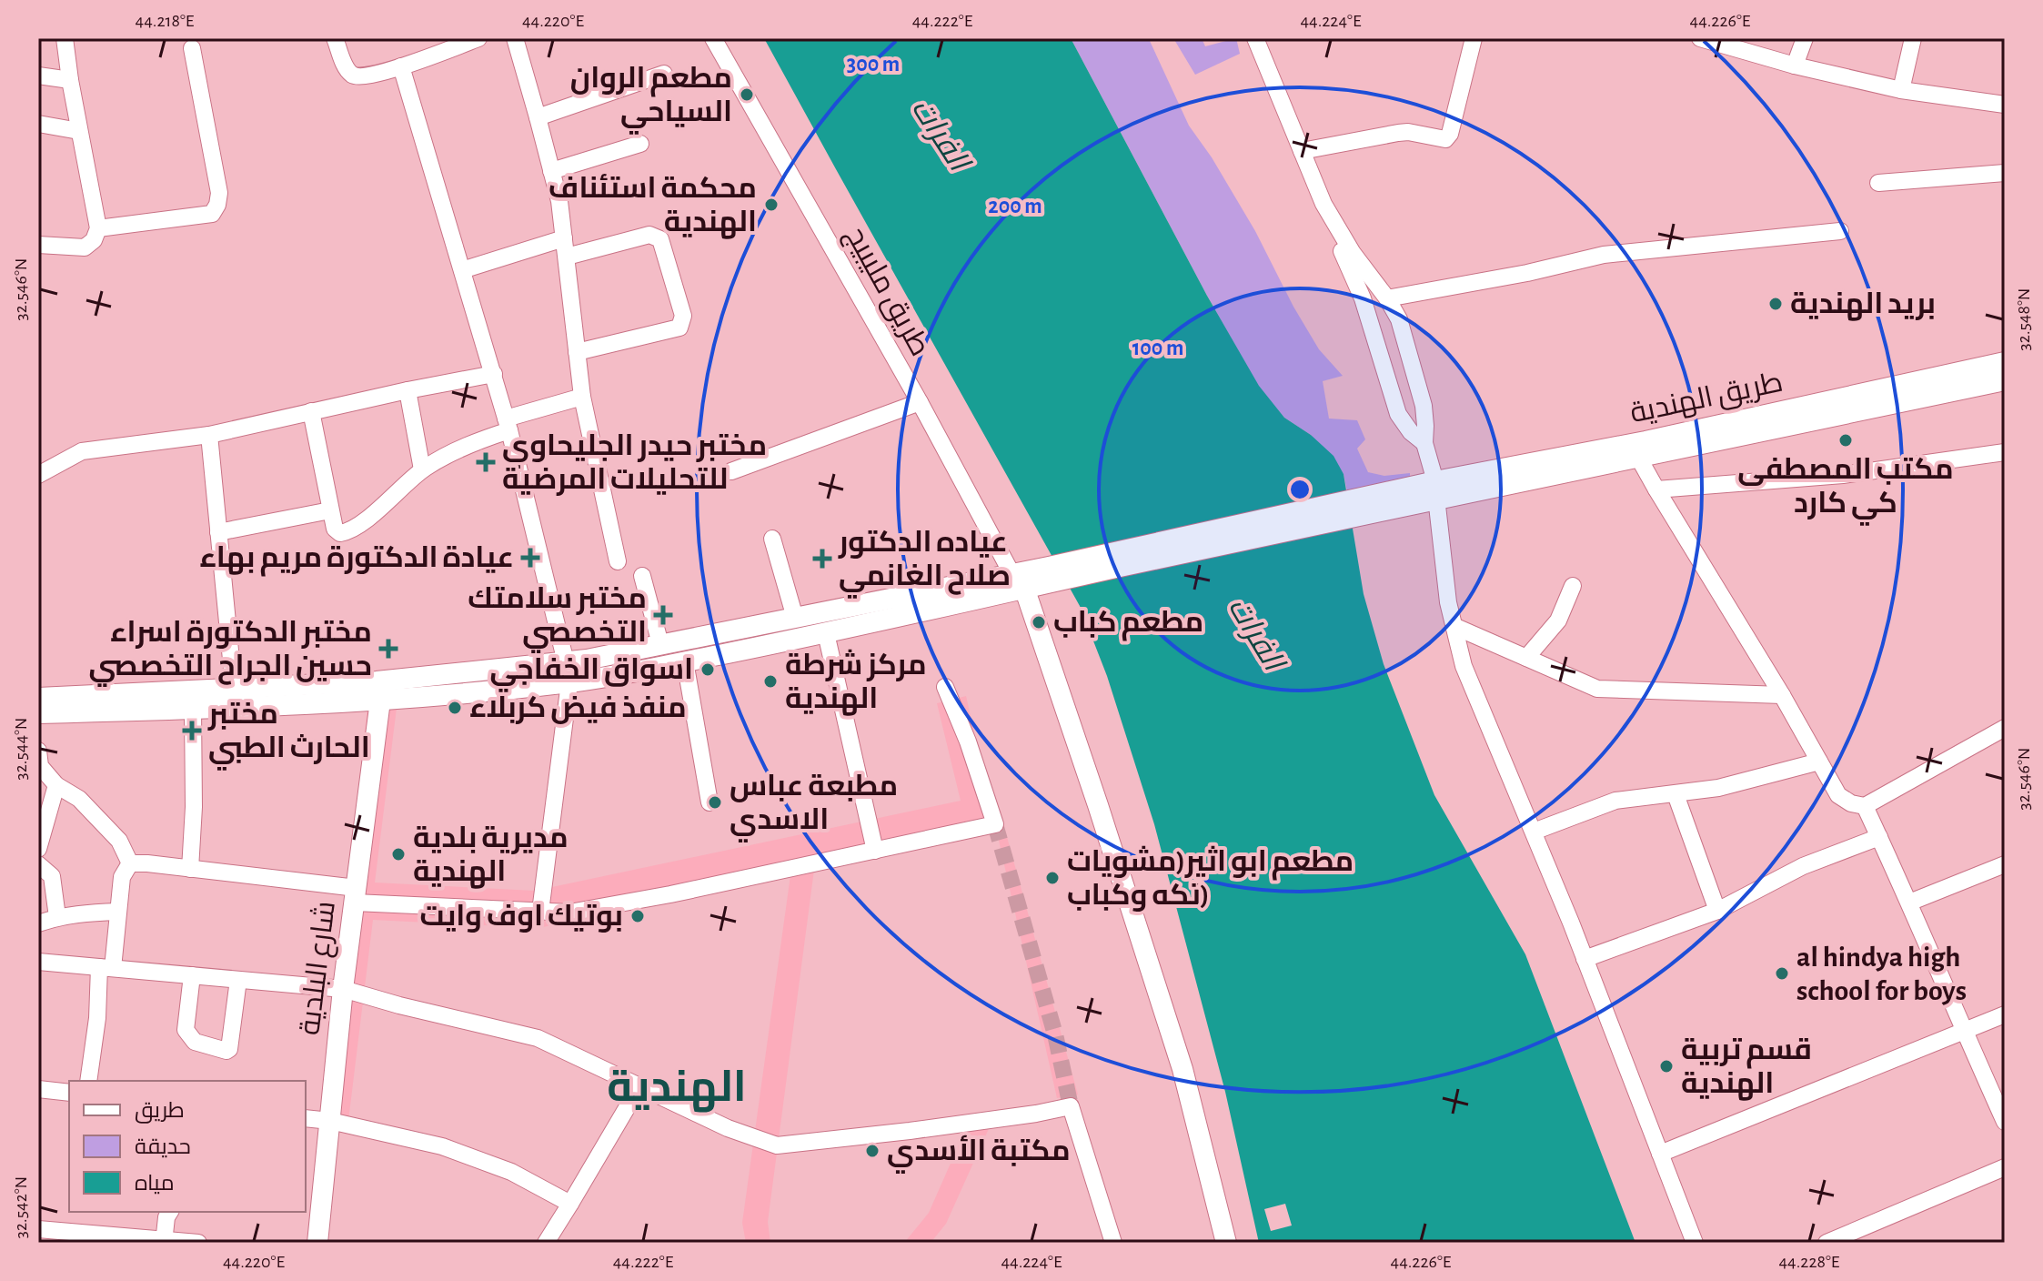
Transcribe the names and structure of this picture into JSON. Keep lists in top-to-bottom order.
{
  "streets": {
    "main road": ["طريق الهندية", "شارع البلدية"],
    "street": ["طريق مليبيج"]
  },
  "districts": ["الهندية"],
  "water": ["الفرات"],
  "places": {
    "other": [
      "مطعم الروان السياحي",
      "محكمة استئناف الهندية",
      "بريد الهندية",
      "مكتب المصطفى كي كارد",
      "مطعم كباب",
      "اسواق الخفاجي",
      "مركز شرطة الهندية",
      "منفذ فيض كربلاء",
      "مطبعة عباس الاسدي",
      "مديرية بلدية الهندية",
      "مطعم ابو اثير(مشويات تكه وكباب)",
      "بوتيك اوف وايت",
      "al hindya high school for boys",
      "قسم تربية الهندية",
      "مكتبة الأسدي"
    ],
    "health": [
      "مختبر حيدر الجليحاوي للتحليلات المرضية",
      "عيادة الدكتورة مريم بهاء",
      "عياده الدكتور صلاح الغانمي",
      "مختبر سلامتك التخصصي",
      "مختبر الدكتورة اسراء حسين الجراح التخصصي",
      "مختبر الحارث الطبي"
    ]
  },
  "legend": ["طريق", "حديقة", "مياه"],
  "coordinates": [
    "44.218°E",
    "44.220°E",
    "44.222°E",
    "44.224°E",
    "44.226°E",
    "32.546°N",
    "32.548°N",
    "32.544°N",
    "32.542°N",
    "44.228°E"
  ],
  "rings": ["300 m", "200 m", "100 m"]
}
